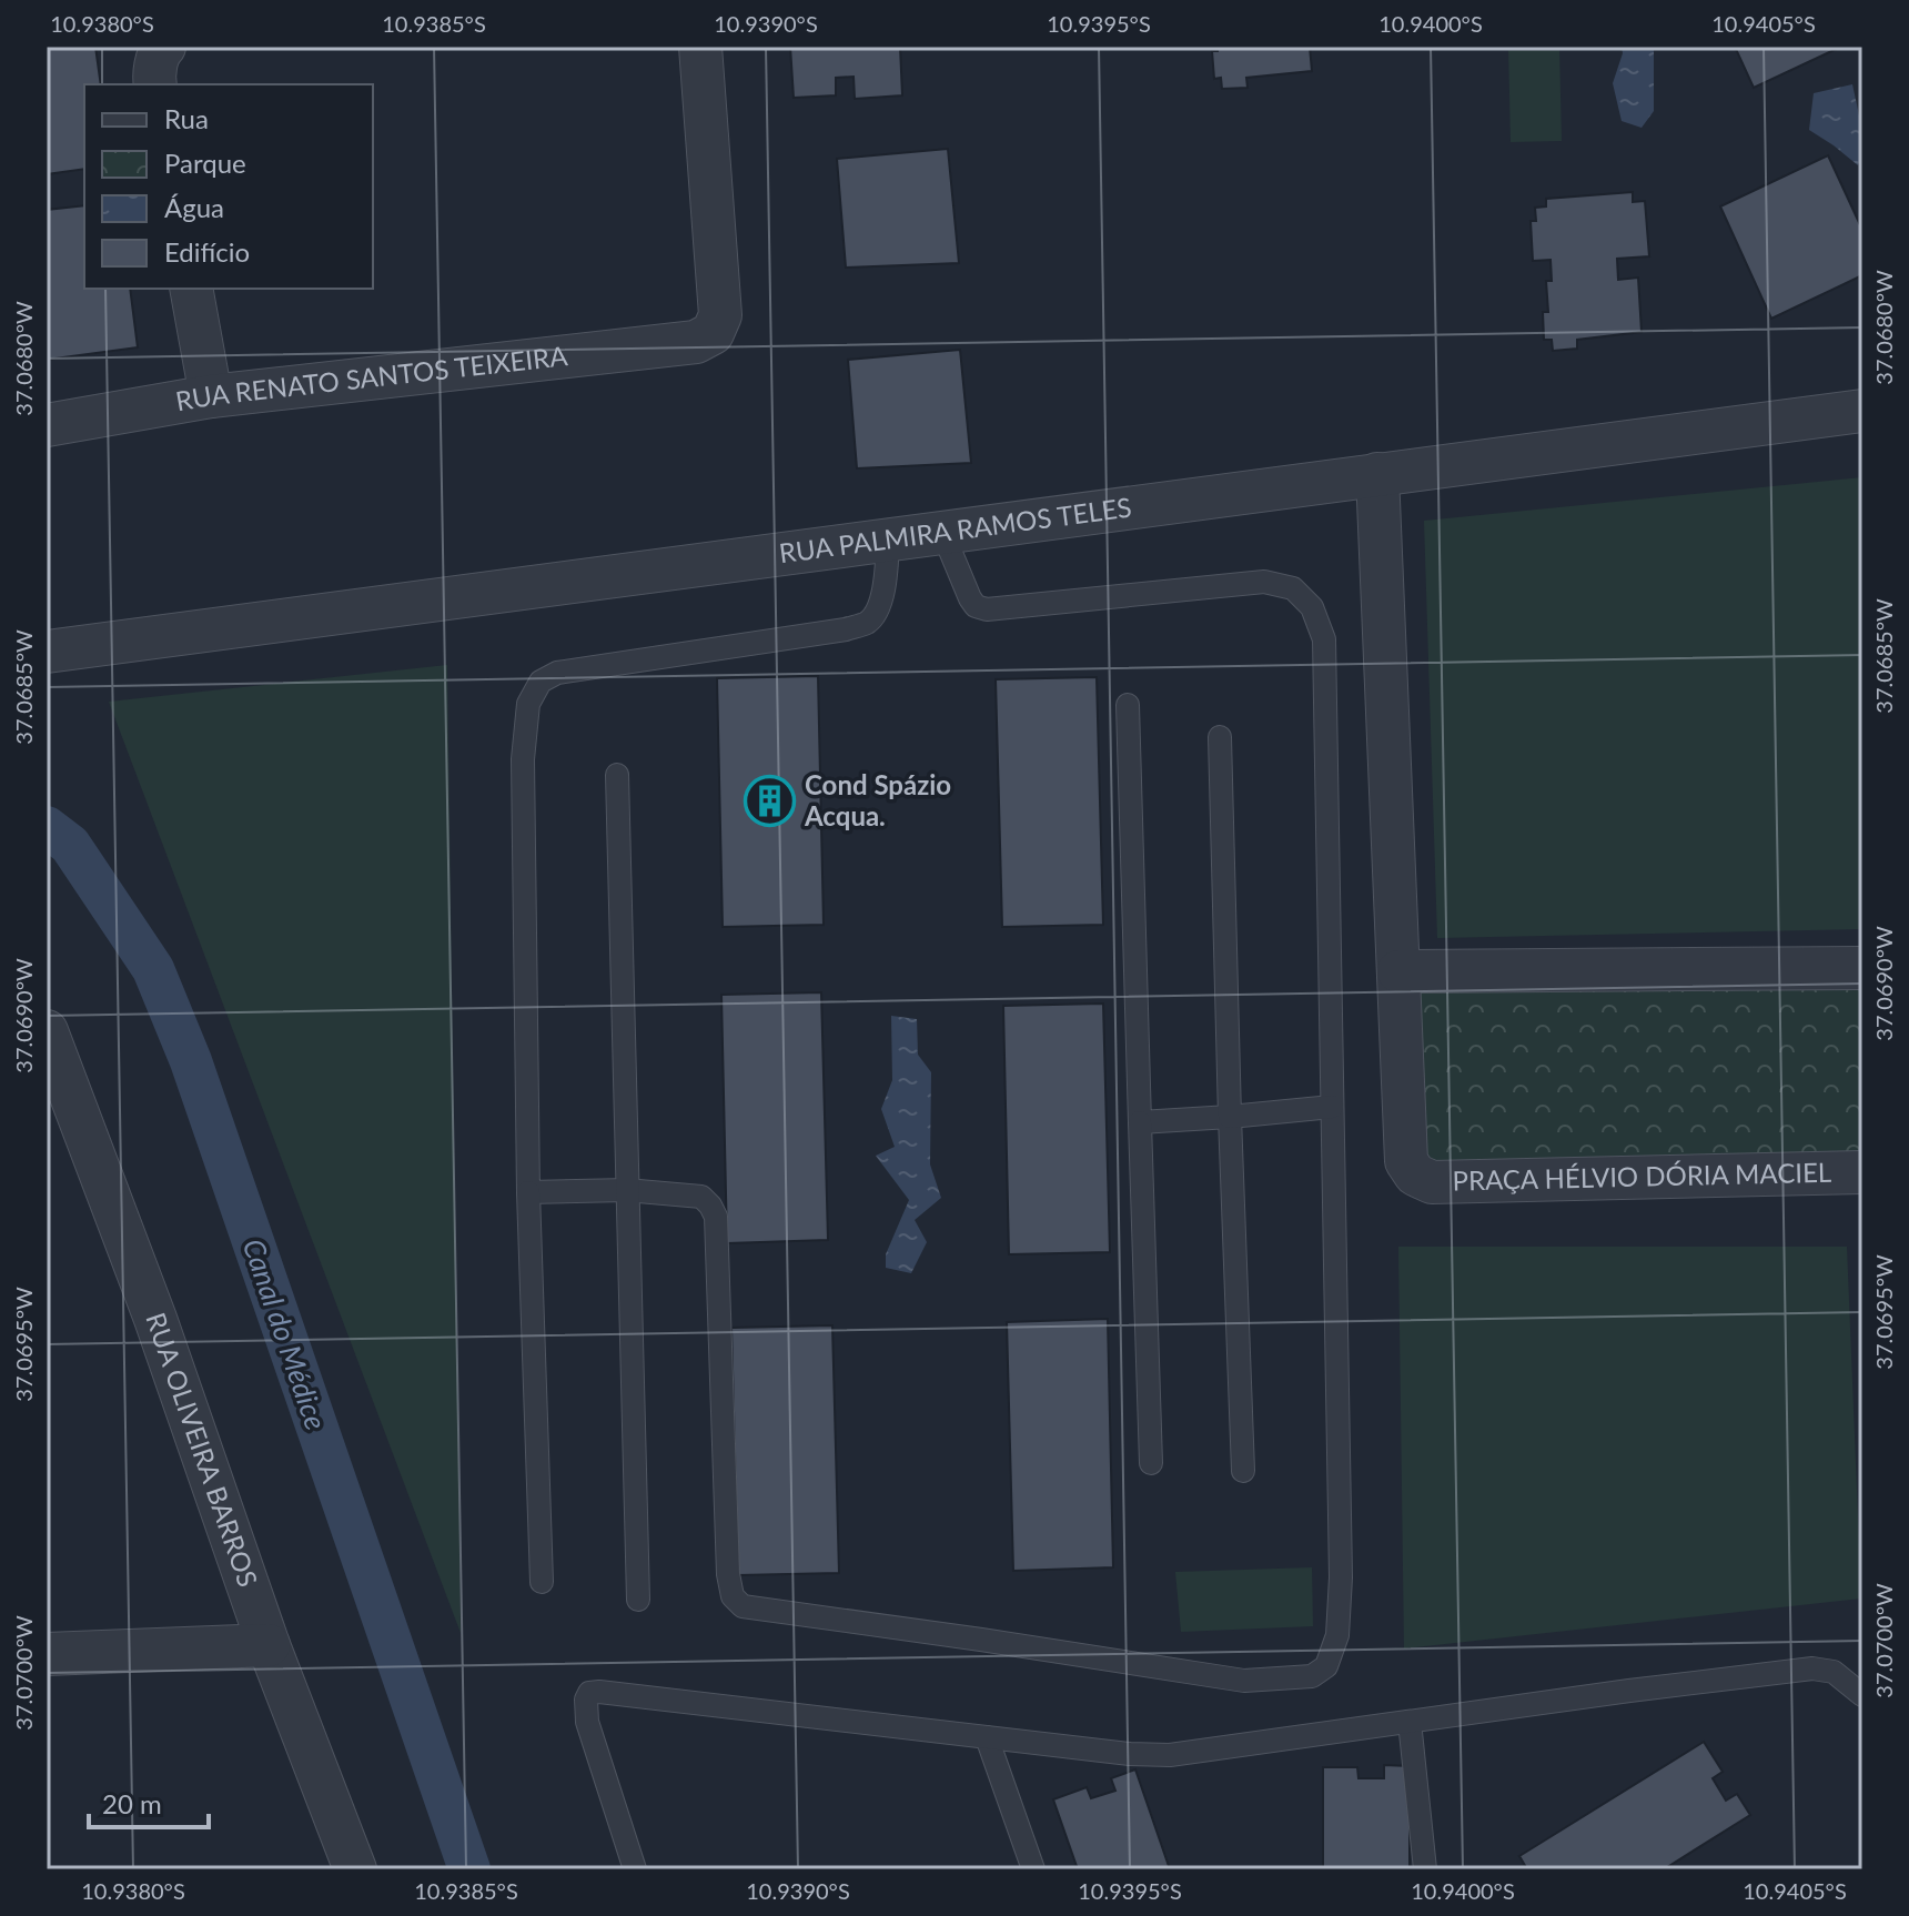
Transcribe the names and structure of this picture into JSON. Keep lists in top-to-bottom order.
{
  "streets": {
    "street": [
      "RUA RENATO SANTOS TEIXEIRA",
      "RUA PALMIRA RAMOS TELES",
      "PRAÇA HÉLVIO DÓRIA MACIEL",
      "RUA OLIVEIRA BARROS"
    ]
  },
  "crossings": [
    ["RUA PALMIRA RAMOS TELES", "PRAÇA HÉLVIO DÓRIA MACIEL"]
  ],
  "water": ["Canal do Médice"],
  "places": {
    "building": ["Cond Spázio Acqua."]
  },
  "legend": [
    "Rua",
    "Parque",
    "Água",
    "Edifício"
  ],
  "scale_bar": "20 m",
  "coordinates": [
    "10.9380°S",
    "10.9385°S",
    "10.9390°S",
    "10.9395°S",
    "10.9400°S",
    "10.9405°S",
    "37.0680°W",
    "37.0685°W",
    "37.0690°W",
    "37.0695°W",
    "37.0700°W"
  ]
}
